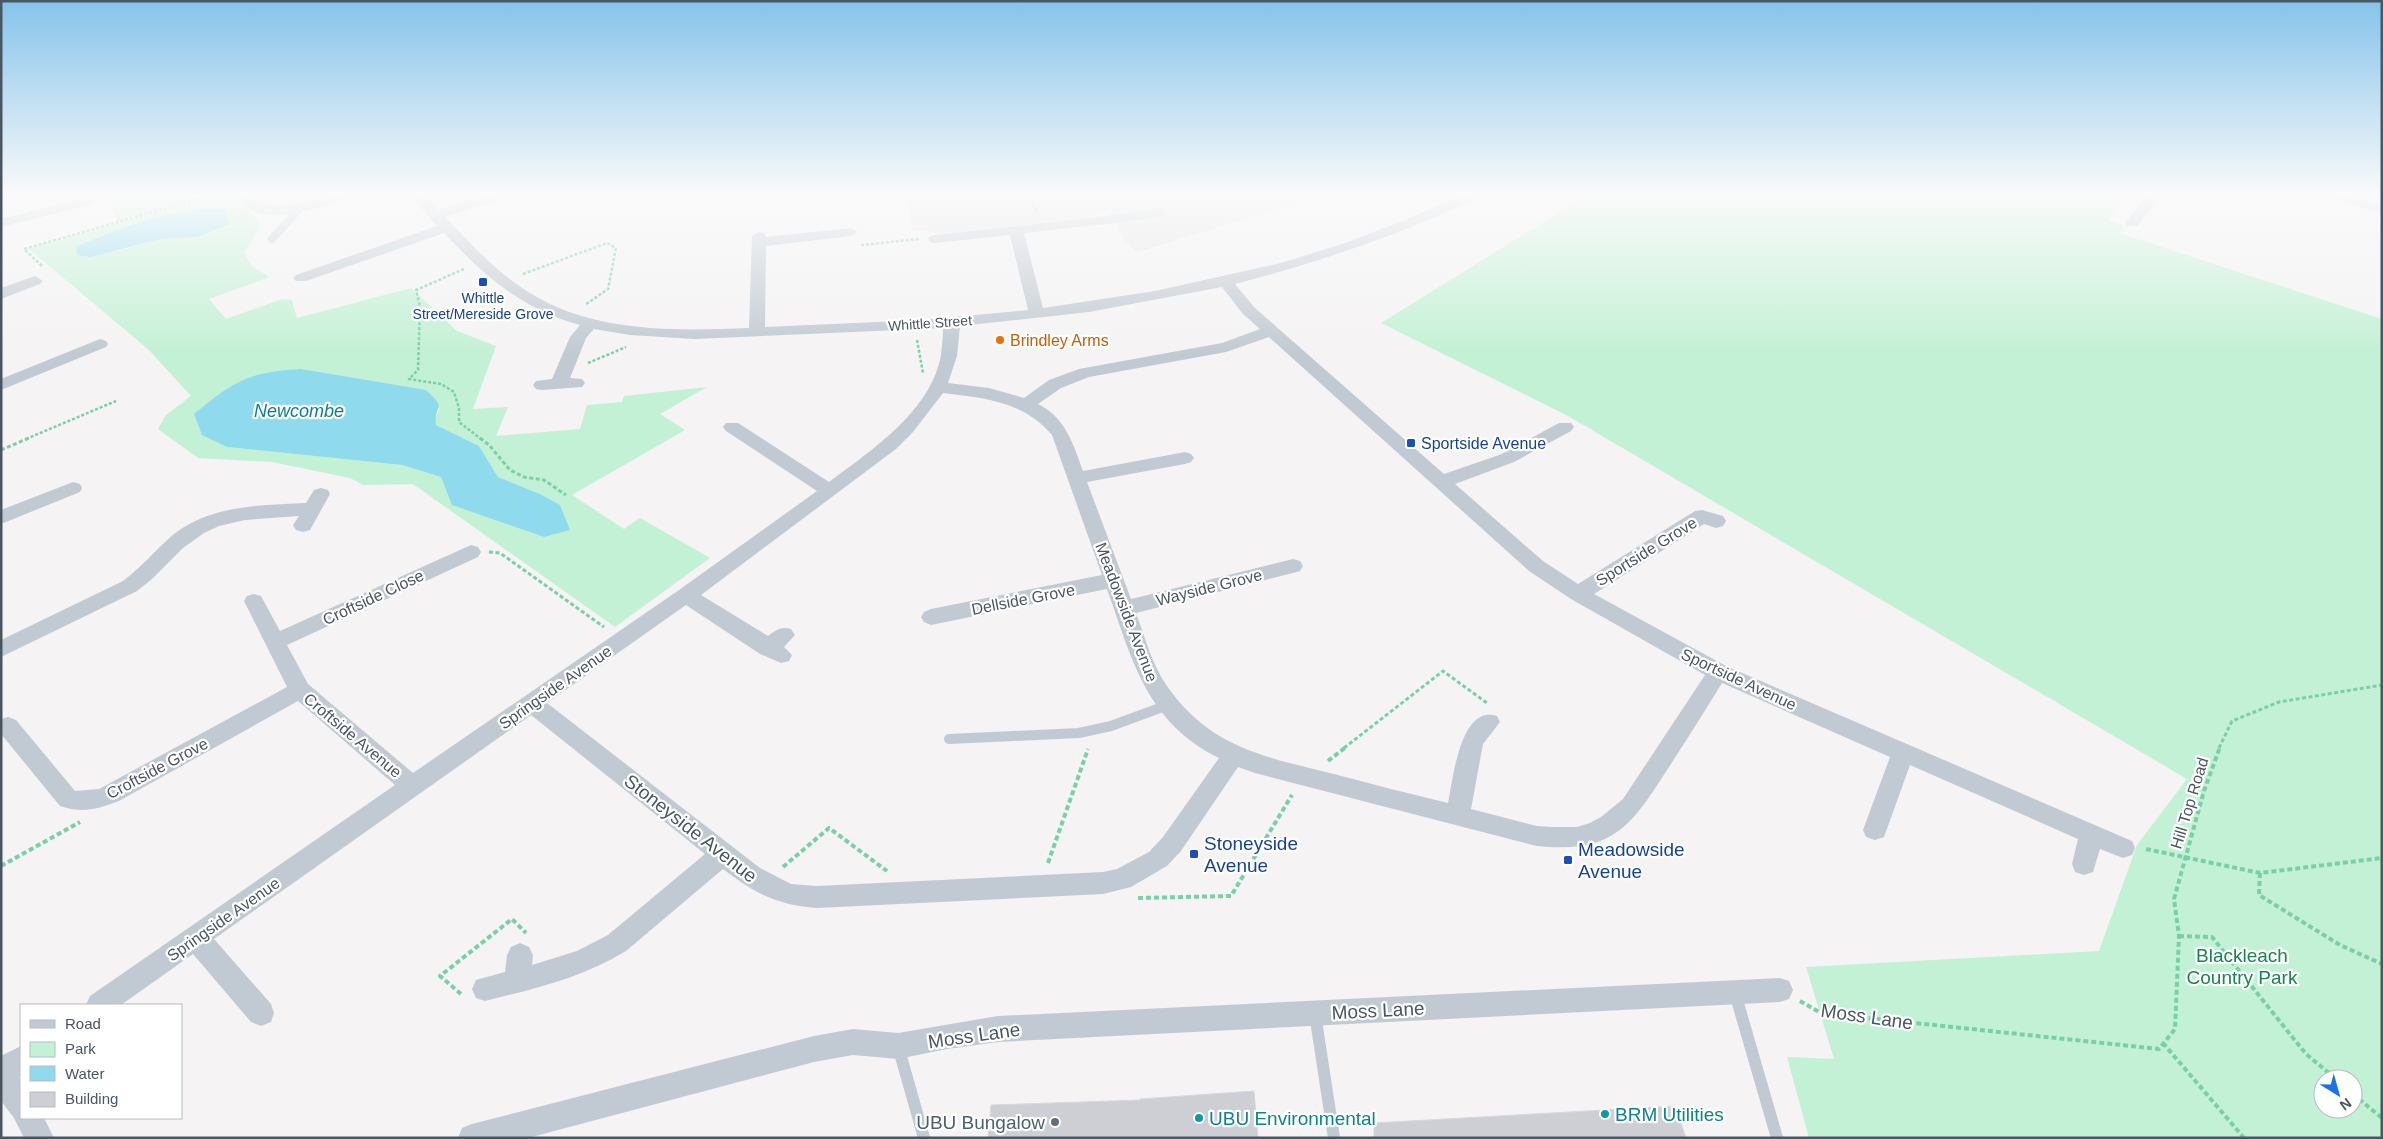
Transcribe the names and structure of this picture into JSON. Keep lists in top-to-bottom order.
{
  "streets": {
    "street": [
      "Whittle Street",
      "Sportside Grove",
      "Wayside Grove",
      "Croftside Close",
      "Dellside Grove",
      "Meadowside Avenue",
      "Sportside Avenue",
      "Springside Avenue",
      "Croftside Avenue",
      "Croftside Grove",
      "Stoneyside Avenue",
      "Moss Lane"
    ],
    "path": ["Hill Top Road"]
  },
  "crossings": [
    ["Whittle Street", "Sportside Avenue"],
    ["Whittle Street", "Springside Avenue"],
    ["Sportside Grove", "Sportside Avenue"],
    ["Wayside Grove", "Meadowside Avenue"],
    ["Croftside Close", "Croftside Avenue"],
    ["Dellside Grove", "Meadowside Avenue"],
    ["Meadowside Avenue", "Sportside Avenue"],
    ["Meadowside Avenue", "Springside Avenue"],
    ["Meadowside Avenue", "Stoneyside Avenue"],
    ["Springside Avenue", "Croftside Avenue"],
    ["Springside Avenue", "Stoneyside Avenue"],
    ["Croftside Avenue", "Croftside Grove"],
    ["Hill Top Road", "Moss Lane"]
  ],
  "water": ["Newcombe"],
  "parks": ["Blackleach Country Park"],
  "places": {
    "transit": [
      "Whittle Street/Mereside Grove",
      "Sportside Avenue",
      "Stoneyside Avenue",
      "Meadowside Avenue"
    ],
    "other": [
      "Brindley Arms",
      "BRM Utilities",
      "UBU Environmental",
      "UBU Bungalow"
    ]
  },
  "legend": [
    "Road",
    "Park",
    "Water",
    "Building"
  ],
  "north": "bottom right"
}
